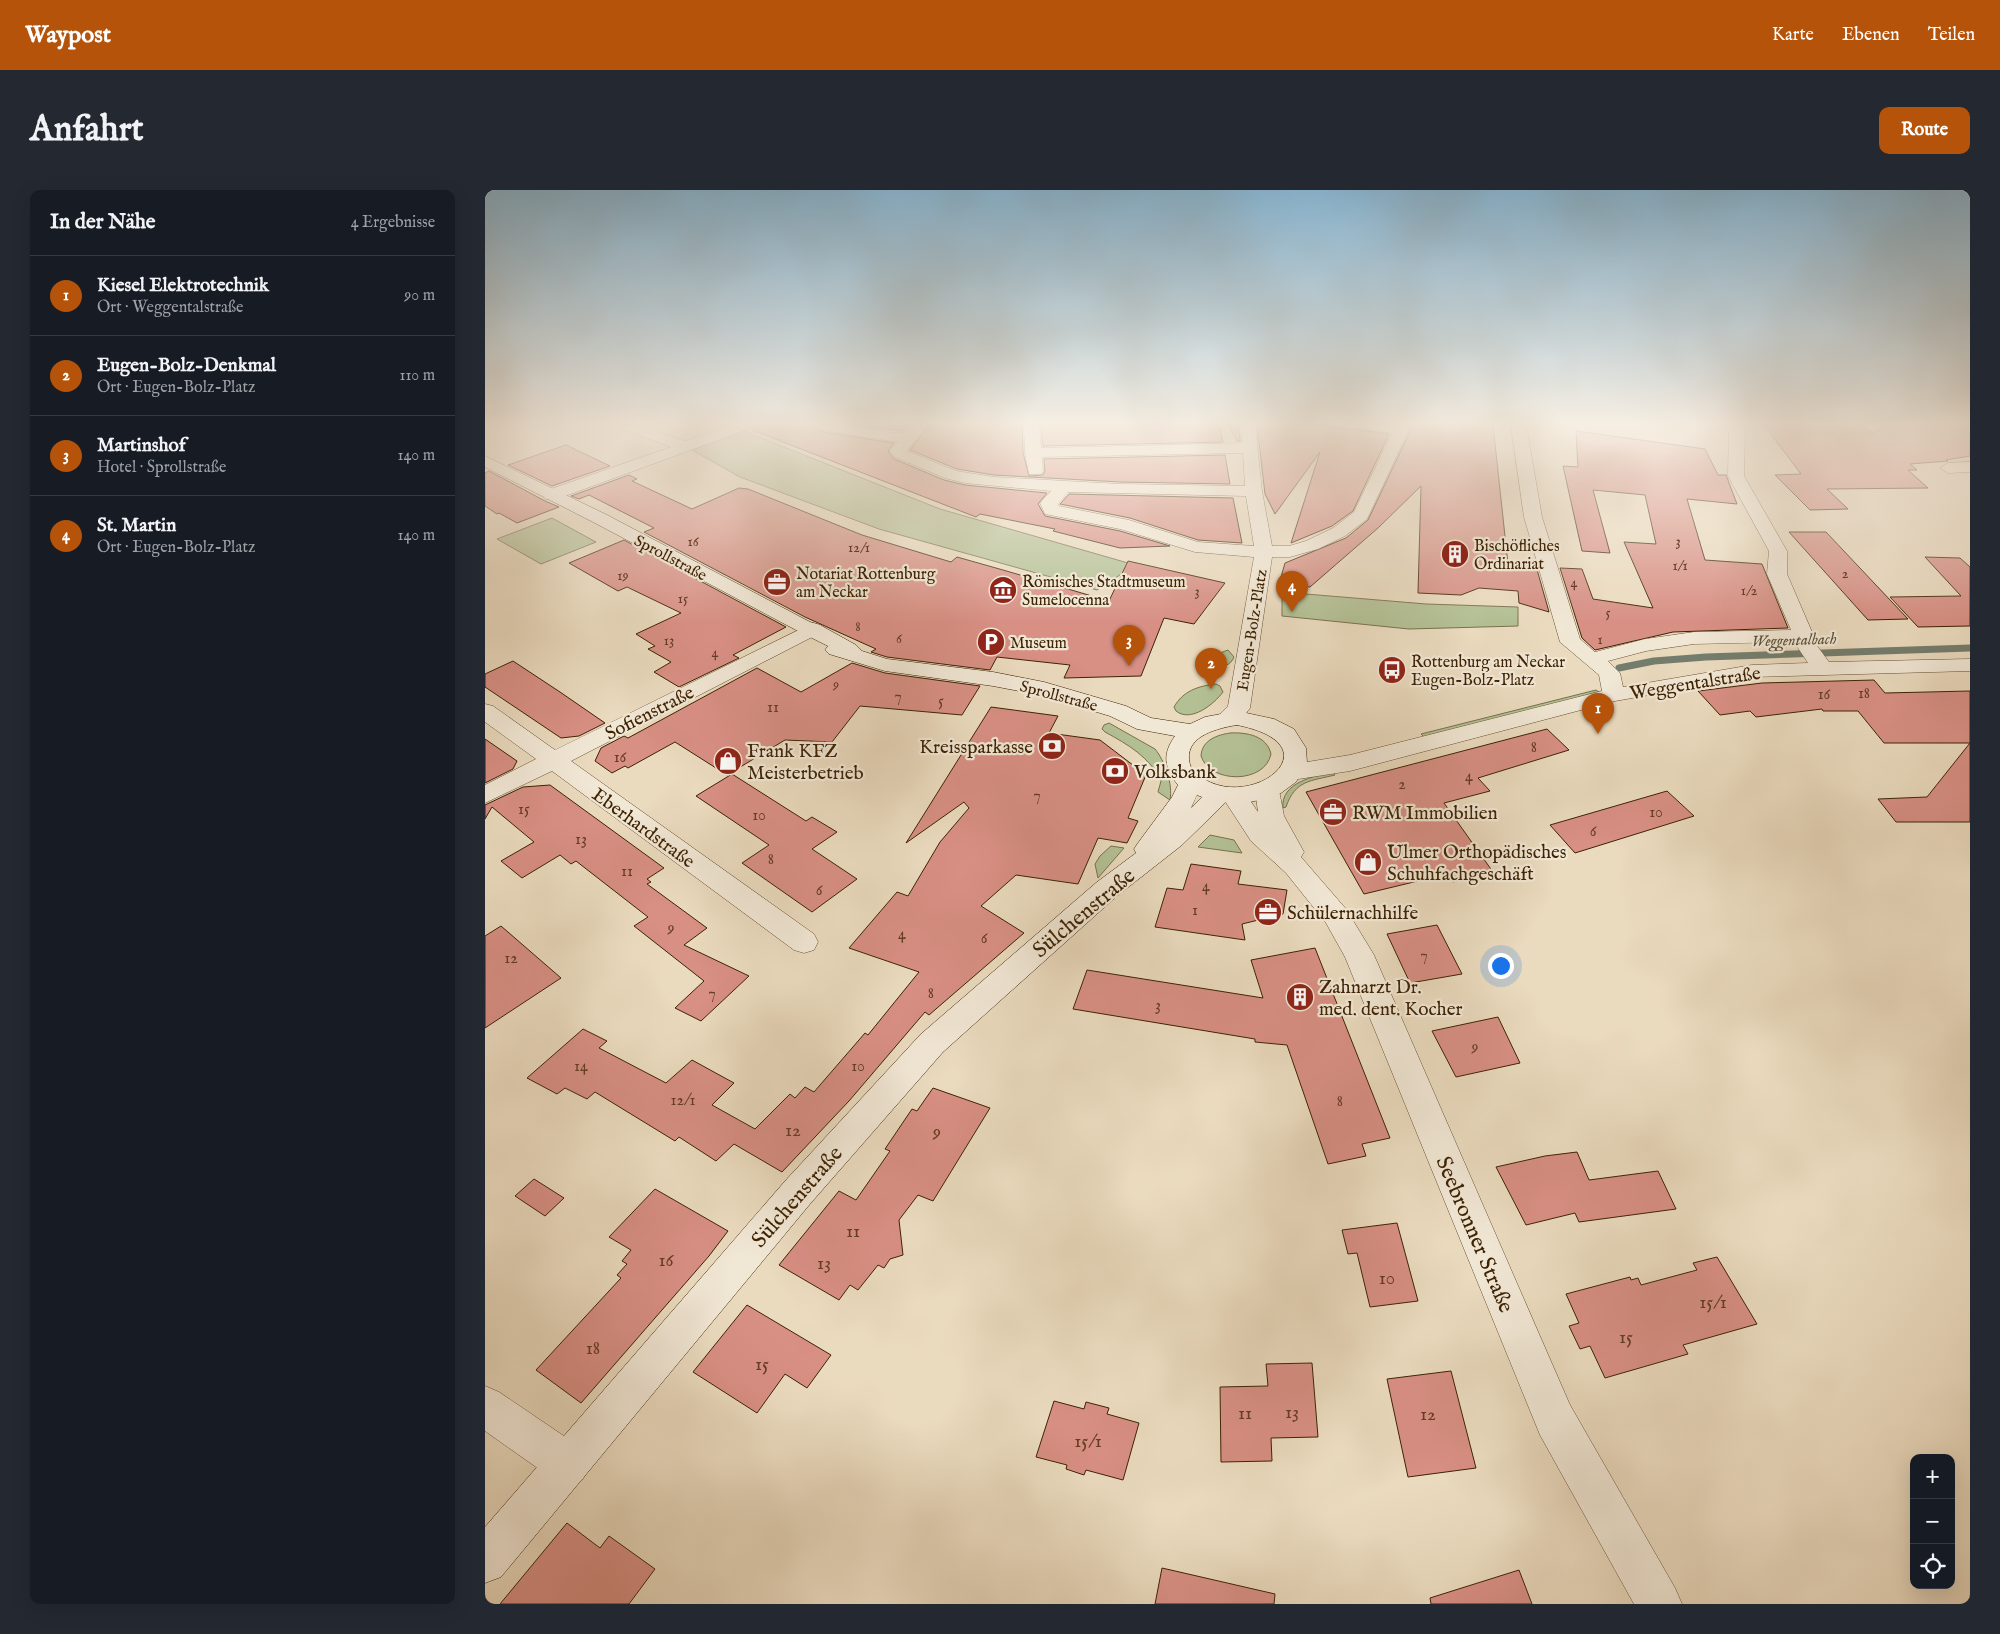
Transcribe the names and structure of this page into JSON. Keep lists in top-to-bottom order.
{
  "streets": {
    "street": [
      "Sprollstraße",
      "Eugen-Bolz-Platz",
      "Weggentalstraße",
      "Sofienstraße",
      "Eberhardstraße",
      "Sülchenstraße",
      "Seebronner Straße"
    ]
  },
  "crossings": [
    ["Sprollstraße", "Eugen-Bolz-Platz"],
    ["Sprollstraße", "Weggentalstraße"],
    ["Sprollstraße", "Sofienstraße"],
    ["Sprollstraße", "Sülchenstraße"],
    ["Sprollstraße", "Seebronner Straße"],
    ["Eugen-Bolz-Platz", "Weggentalstraße"],
    ["Eugen-Bolz-Platz", "Sülchenstraße"],
    ["Eugen-Bolz-Platz", "Seebronner Straße"],
    ["Weggentalstraße", "Sülchenstraße"],
    ["Weggentalstraße", "Seebronner Straße"],
    ["Sofienstraße", "Eberhardstraße"],
    ["Sülchenstraße", "Seebronner Straße"]
  ],
  "water": ["Weggentalbach"],
  "places": {
    "building": ["Bischöfliches Ordinariat", "Zahnarzt Dr. med. dent. Kocher"],
    "office": ["Notariat Rottenburg am Neckar", "RWM Immobilien", "Schülernachhilfe"],
    "museum": ["Römisches Stadtmuseum Sumelocenna"],
    "parking": ["Museum"],
    "bus stop": ["Rottenburg am Neckar Eugen-Bolz-Platz"],
    "bank": ["Kreissparkasse", "Volksbank"],
    "shop": ["Frank KFZ Meisterbetrieb", "Ulmer Orthopädisches Schuhfachgeschäft"]
  },
  "house_numbers": [
    "16",
    "3",
    "12/1",
    "1/1",
    "2",
    "19",
    "4",
    "1/2",
    "3",
    "15",
    "5",
    "8",
    "6",
    "1",
    "13",
    "4",
    "9",
    "18",
    "16",
    "7",
    "5",
    "11",
    "8",
    "16",
    "4",
    "2",
    "7",
    "15",
    "10",
    "10",
    "6",
    "13",
    "8",
    "11",
    "4",
    "6",
    "1",
    "9",
    "4",
    "6",
    "7",
    "12",
    "7",
    "8",
    "3",
    "9",
    "14",
    "10",
    "12/1",
    "8",
    "12",
    "9",
    "11",
    "16",
    "13",
    "10",
    "15/1",
    "15",
    "18",
    "15",
    "13",
    "11",
    "12",
    "15/1"
  ],
  "page": {
    "header": "Waypost",
    "nav": ["Karte", "Ebenen", "Teilen"],
    "buttons": "Route",
    "title": "Anfahrt",
    "heading": ["In der Nähe", "4 Ergebnisse"],
    "list": [
      {
        "mark": "1",
        "name": "Kiesel Elektrotechnik",
        "note": "Ort · Weggentalstraße",
        "value": "90 m"
      },
      {
        "mark": "2",
        "name": "Eugen-Bolz-Denkmal",
        "note": "Ort · Eugen-Bolz-Platz",
        "value": "110 m"
      },
      {
        "mark": "3",
        "name": "Martinshof",
        "note": "Hotel · Sprollstraße",
        "value": "140 m"
      },
      {
        "mark": "4",
        "name": "St. Martin",
        "note": "Ort · Eugen-Bolz-Platz",
        "value": "140 m"
      }
    ],
    "pins": [
      "4",
      "3",
      "2",
      "1"
    ],
    "map_buttons": ["+", "−"]
  }
}
